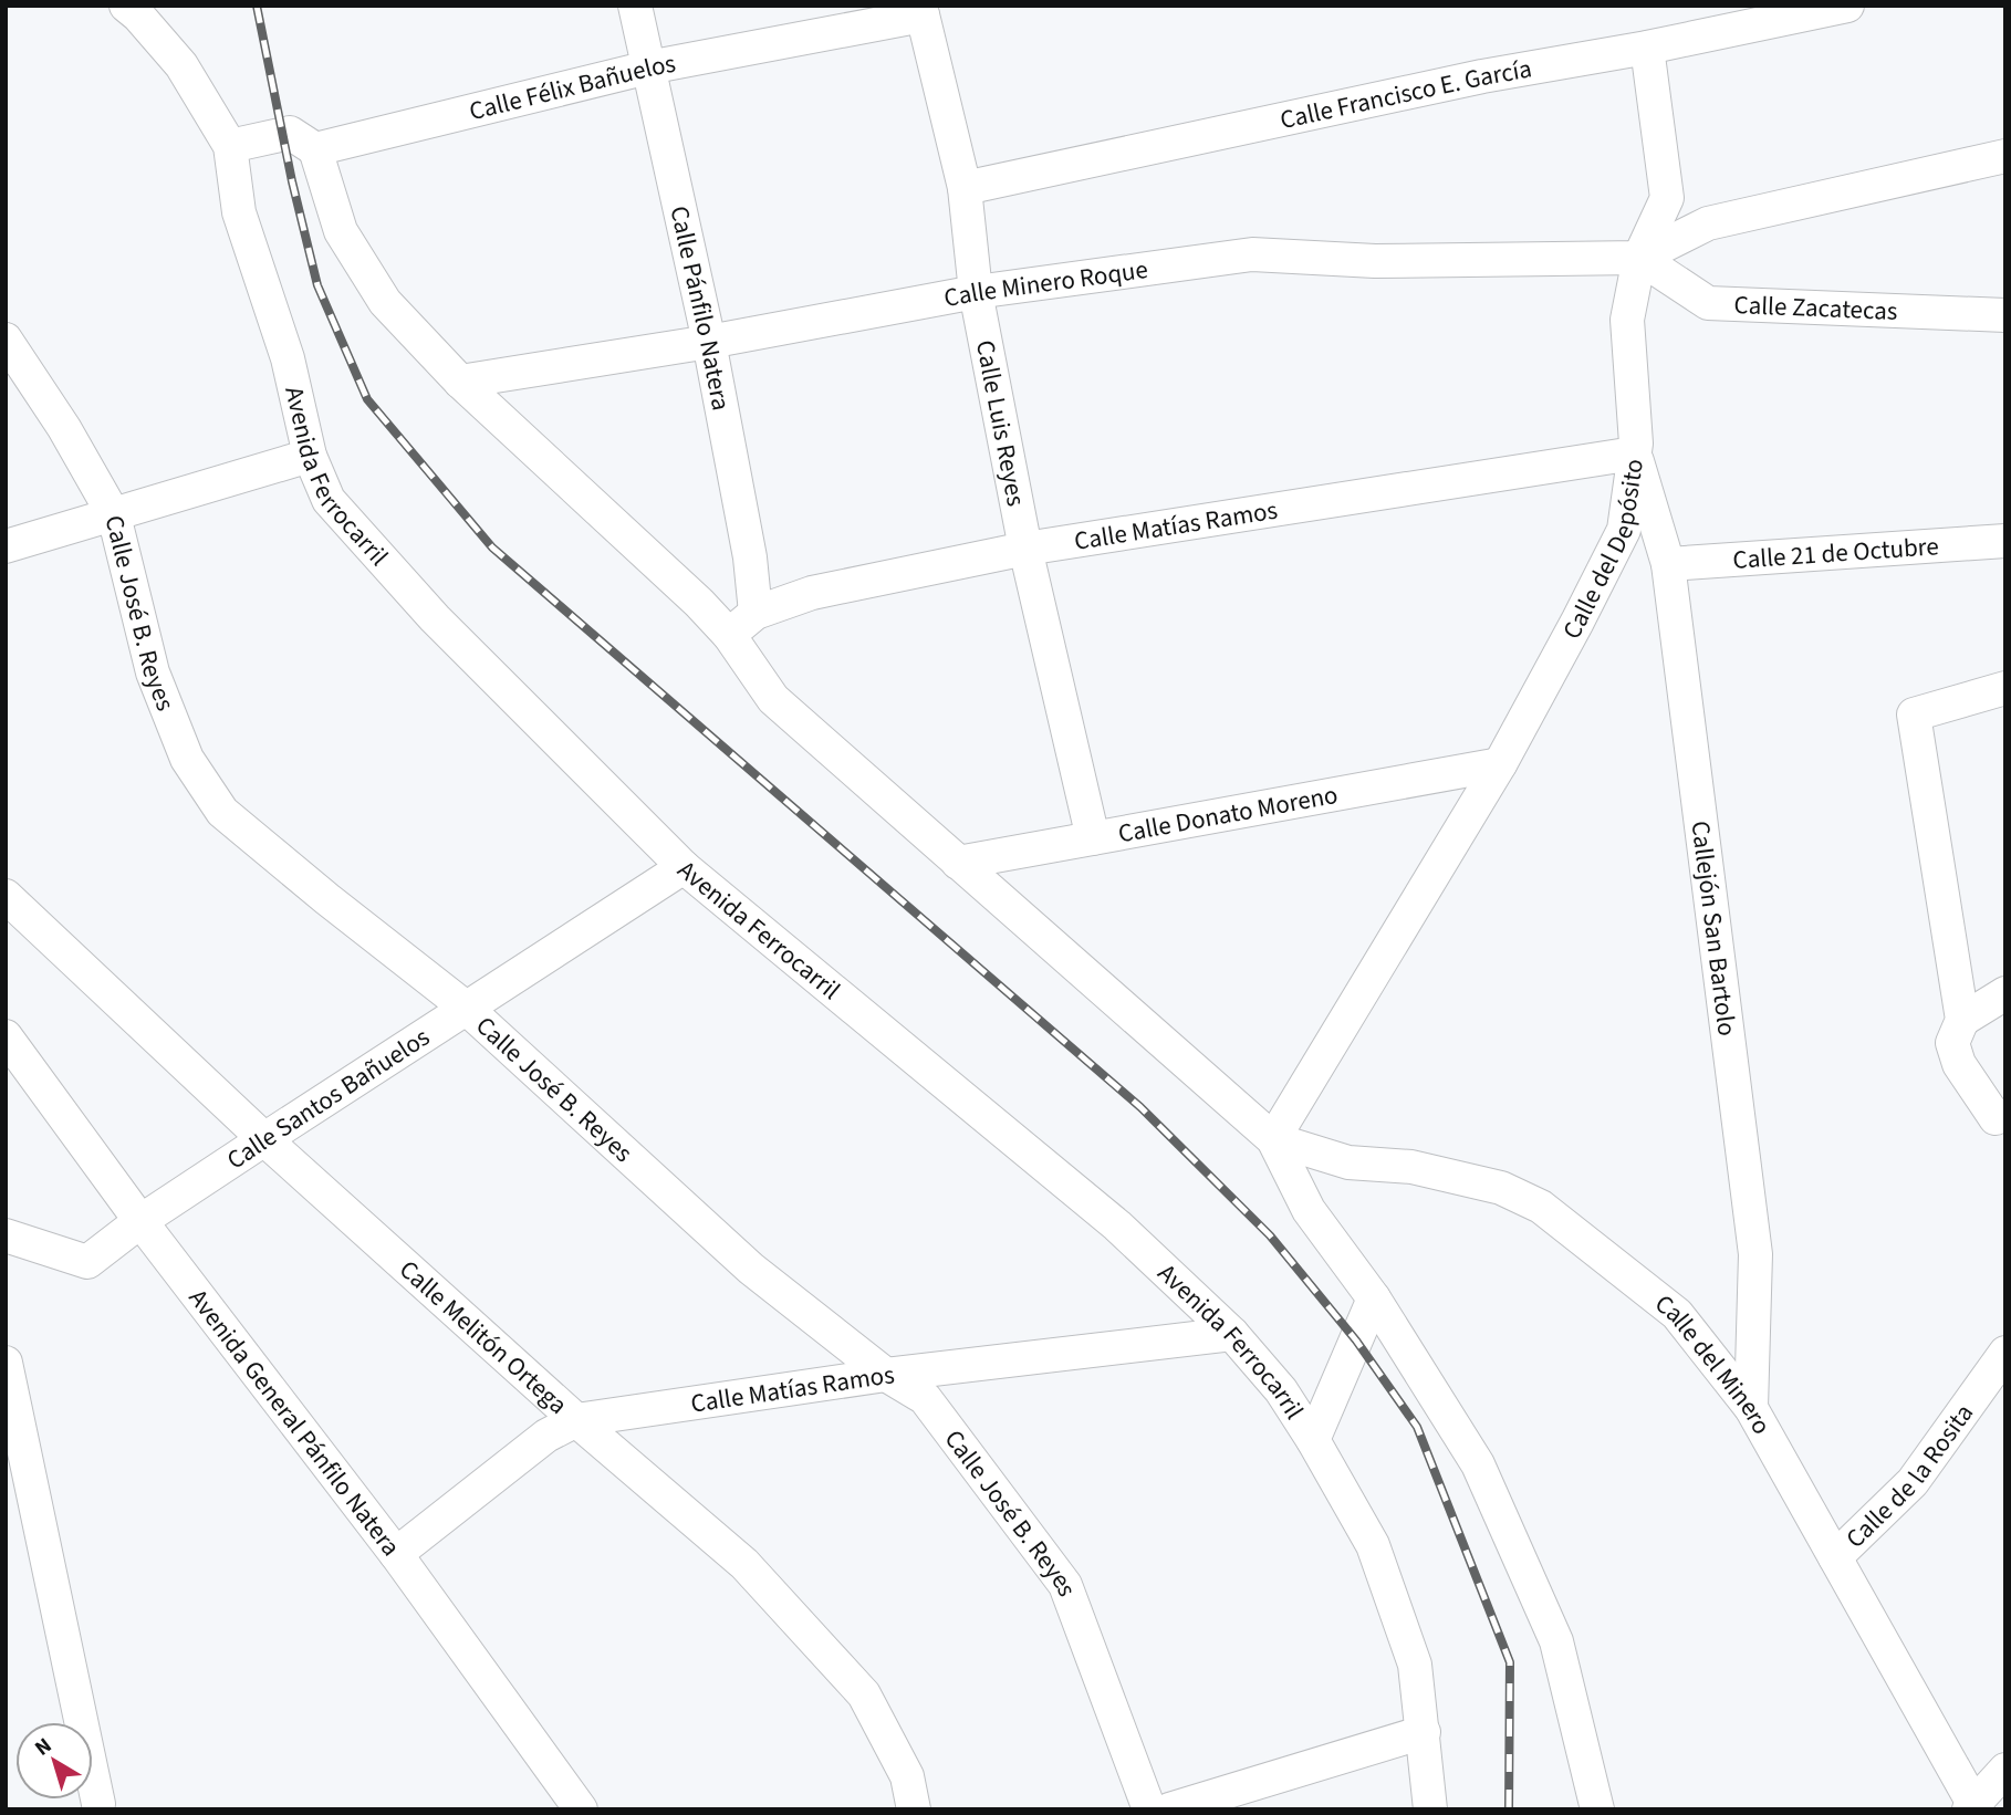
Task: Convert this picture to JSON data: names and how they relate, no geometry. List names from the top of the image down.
{
  "streets": {
    "street": [
      "Calle Félix Bañuelos",
      "Calle Francisco E. García",
      "Calle Minero Roque",
      "Calle Zacatecas",
      "Calle Pánfilo Natera",
      "Calle Luis Reyes",
      "Avenida Ferrocarril",
      "Calle Matías Ramos",
      "Calle del Depósito",
      "Calle 21 de Octubre",
      "Calle José B. Reyes",
      "Calle Donato Moreno",
      "Callejón San Bartolo",
      "Calle Santos Bañuelos",
      "Calle Melitón Ortega",
      "Calle del Minero",
      "Avenida General Pánfilo Natera",
      "Calle de la Rosita"
    ]
  },
  "crossings": [
    ["Calle Félix Bañuelos", "Calle Pánfilo Natera"],
    ["Calle Félix Bañuelos", "Calle Luis Reyes"],
    ["Calle Francisco E. García", "Calle Luis Reyes"],
    ["Calle Francisco E. García", "Calle del Depósito"],
    ["Calle Minero Roque", "Calle Zacatecas"],
    ["Calle Minero Roque", "Calle Pánfilo Natera"],
    ["Calle Minero Roque", "Calle Luis Reyes"],
    ["Calle Minero Roque", "Calle del Depósito"],
    ["Calle Zacatecas", "Calle del Depósito"],
    ["Calle Pánfilo Natera", "Calle Matías Ramos"],
    ["Calle Luis Reyes", "Calle Matías Ramos"],
    ["Calle Luis Reyes", "Calle Donato Moreno"],
    ["Avenida Ferrocarril", "Calle Matías Ramos"],
    ["Avenida Ferrocarril", "Calle Santos Bañuelos"],
    ["Calle Matías Ramos", "Calle del Depósito"],
    ["Calle Matías Ramos", "Calle José B. Reyes"],
    ["Calle Matías Ramos", "Callejón San Bartolo"],
    ["Calle Matías Ramos", "Calle Melitón Ortega"],
    ["Calle Matías Ramos", "Avenida General Pánfilo Natera"],
    ["Calle del Depósito", "Calle Donato Moreno"],
    ["Calle del Depósito", "Callejón San Bartolo"],
    ["Calle del Depósito", "Calle del Minero"],
    ["Calle 21 de Octubre", "Callejón San Bartolo"],
    ["Calle José B. Reyes", "Calle Santos Bañuelos"],
    ["Callejón San Bartolo", "Calle del Minero"],
    ["Calle Santos Bañuelos", "Calle Melitón Ortega"],
    ["Calle Santos Bañuelos", "Avenida General Pánfilo Natera"],
    ["Calle del Minero", "Calle de la Rosita"]
  ],
  "north": "top left"
}
